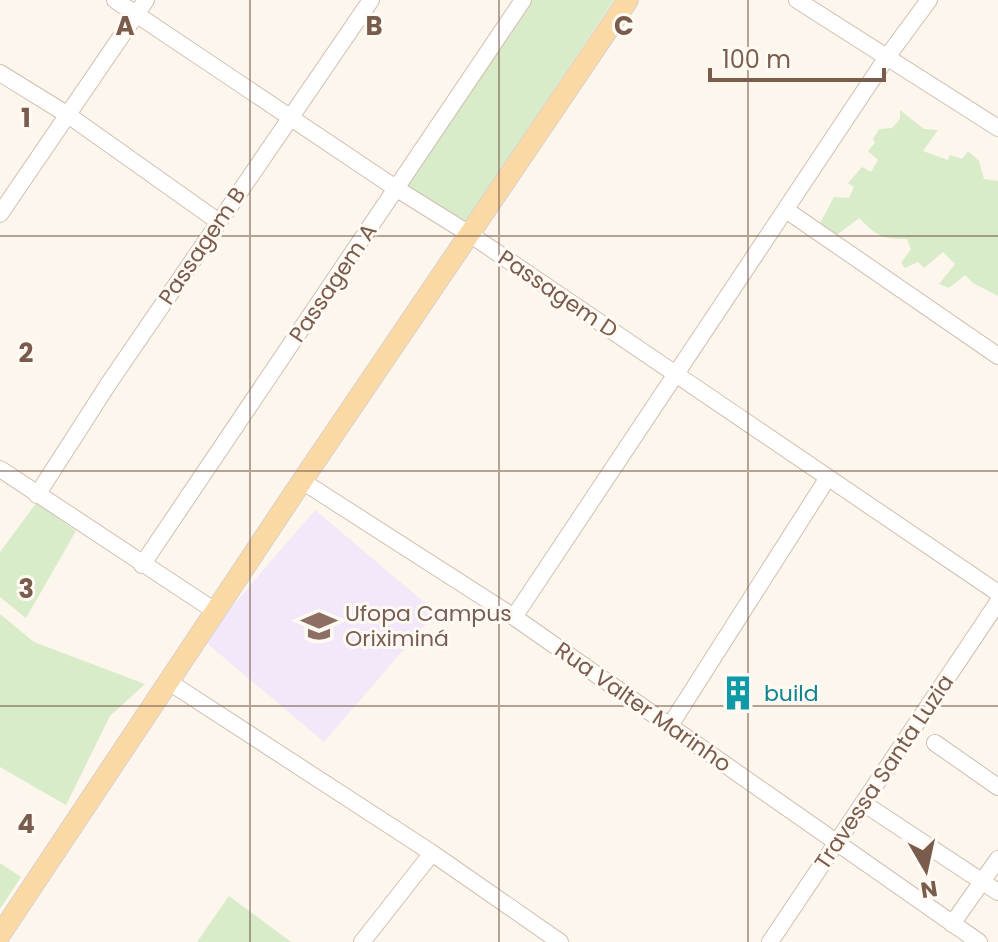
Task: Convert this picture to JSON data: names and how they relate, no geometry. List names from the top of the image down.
{
  "streets": {
    "street": [
      "Passagem B",
      "Passagem A",
      "Passagem D",
      "Rua Valter Marinho",
      "Travessa Santa Luzia"
    ]
  },
  "crossings": [
    ["Passagem B", "Passagem D"],
    ["Passagem A", "Passagem D"],
    ["Rua Valter Marinho", "Travessa Santa Luzia"]
  ],
  "places": {
    "school or university": ["Ufopa Campus Oriximiná"],
    "building": ["build"]
  },
  "scale_bar": "100 m",
  "north": "bottom",
  "grid": {
    "columns": ["A", "B", "C"],
    "rows": [
      "1",
      "2",
      "3",
      "4"
    ]
  }
}
